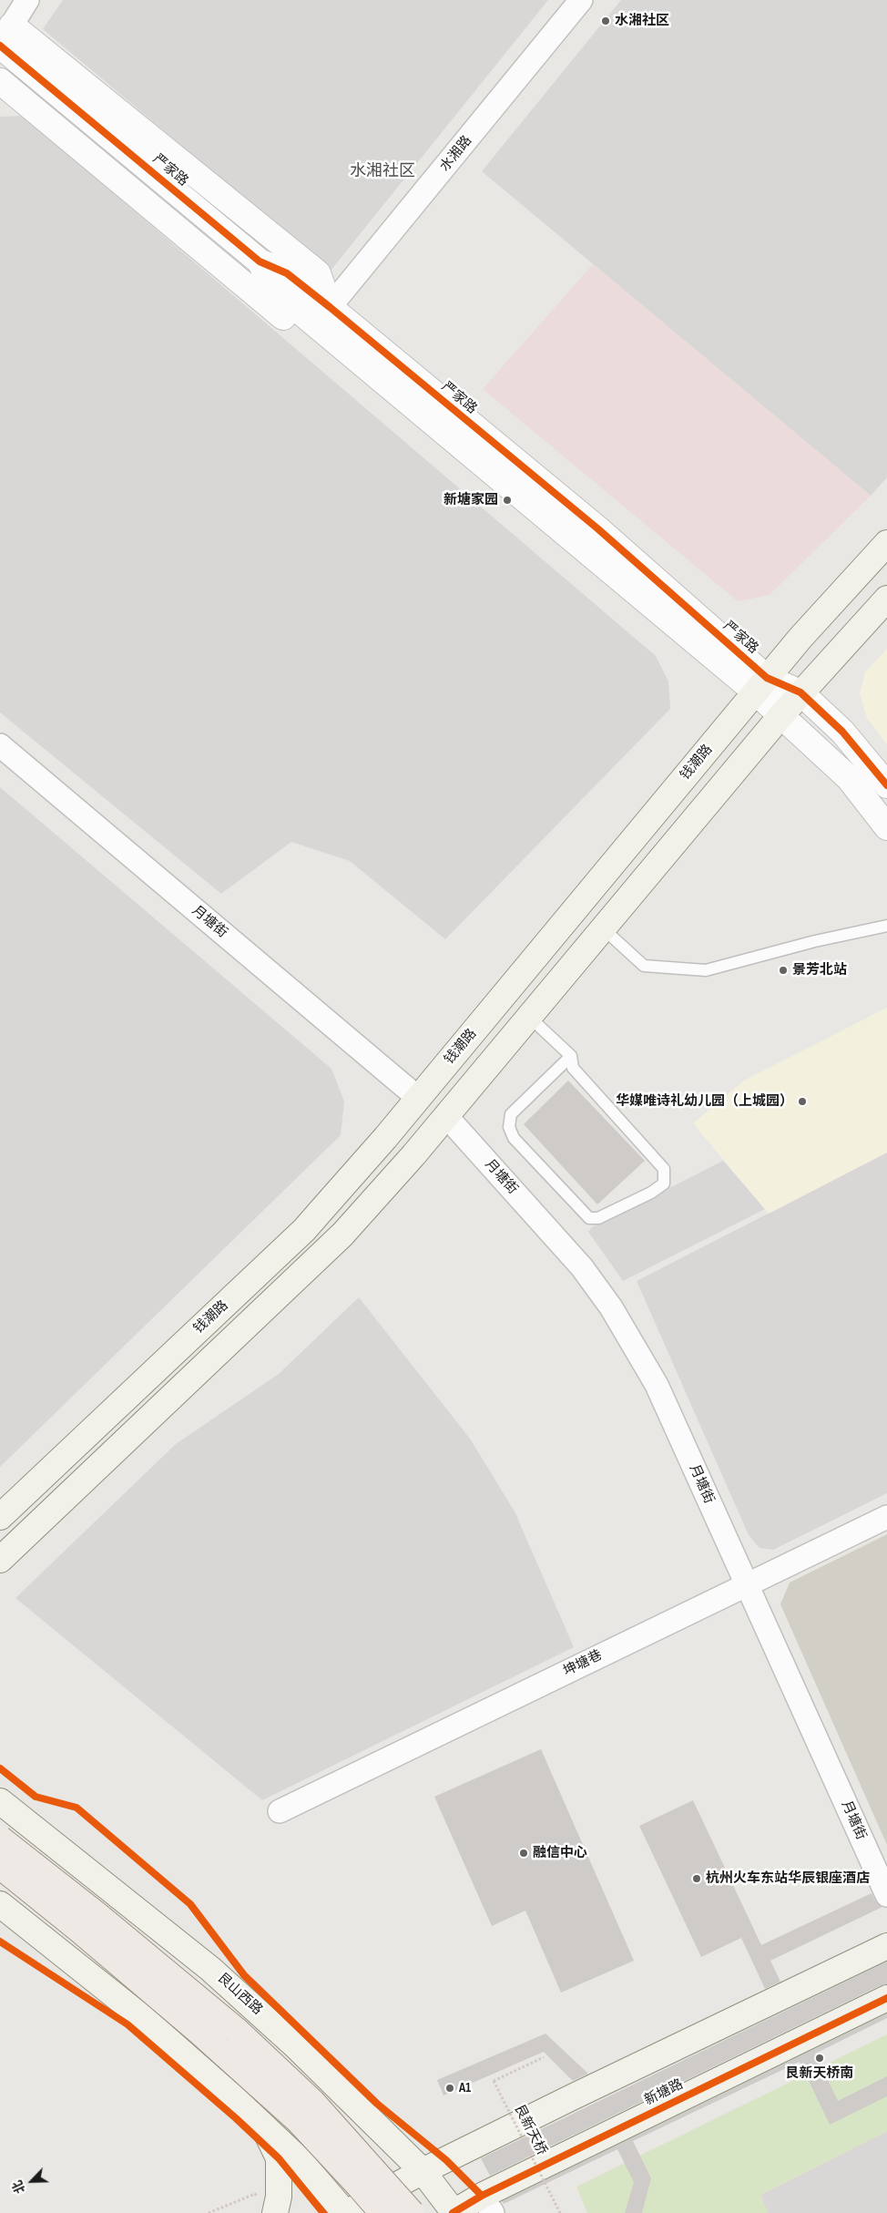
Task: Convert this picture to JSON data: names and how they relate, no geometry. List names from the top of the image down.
{
  "streets": {
    "main road": ["钱潮路", "艮山西路", "新塘路"],
    "street": [
      "水湘路",
      "严家路",
      "月塘街",
      "坤塘巷"
    ],
    "path": ["艮新天桥"]
  },
  "crossings": [
    ["水湘路", "严家路"],
    ["严家路", "钱潮路"],
    ["钱潮路", "月塘街"],
    ["月塘街", "坤塘巷"],
    ["艮山西路", "新塘路"]
  ],
  "districts": ["水湘社区"],
  "places": [
    "水湘社区",
    "新塘家园",
    "景芳北站",
    "华媒唯诗礼幼儿园（上城园）",
    "融信中心",
    "杭州火车东站华辰银座酒店",
    "艮新天桥南",
    "A1"
  ],
  "north": "bottom left"
}
